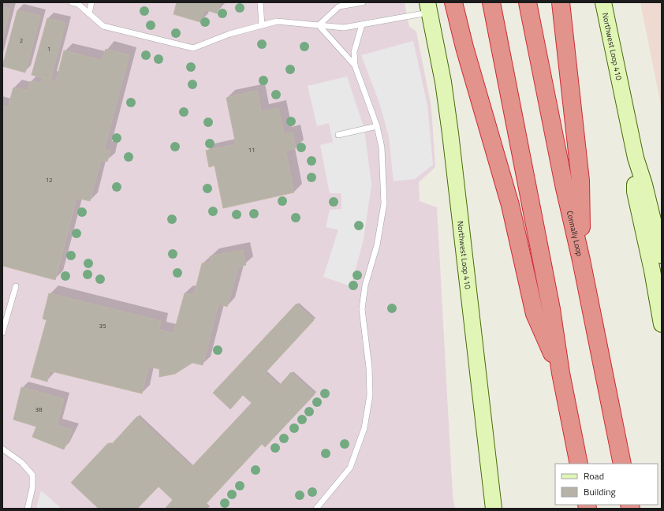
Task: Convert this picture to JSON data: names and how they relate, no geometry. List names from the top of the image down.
{
  "streets": {
    "highway": ["Connally Loop"],
    "main road": ["Northwest Loop 410"]
  },
  "house_numbers": [
    "2",
    "1",
    "11",
    "12",
    "35",
    "38"
  ],
  "legend": ["Road", "Building"]
}
